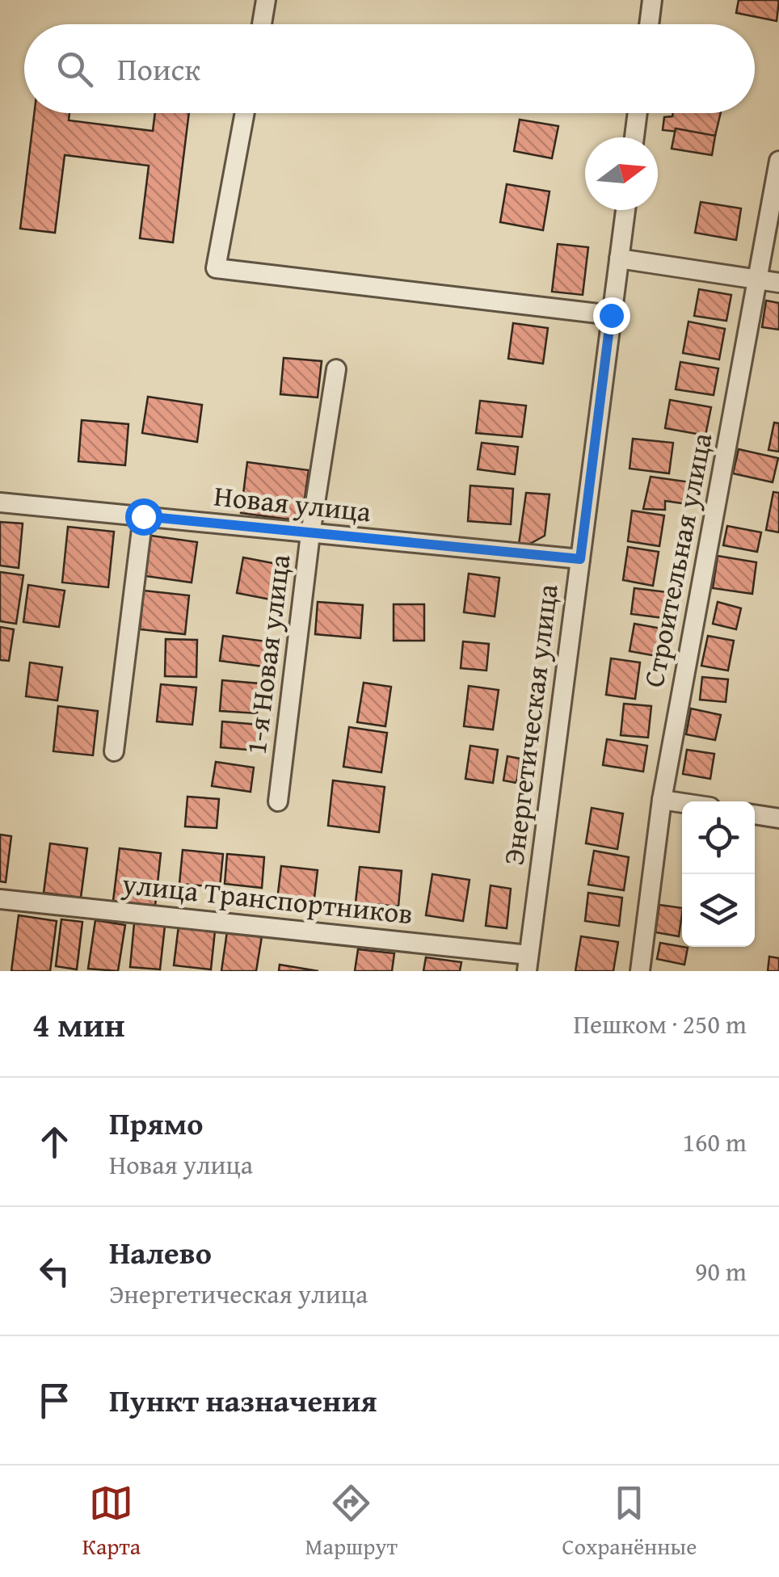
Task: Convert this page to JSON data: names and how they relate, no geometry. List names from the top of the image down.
{
  "streets": {
    "street": [
      "Новая улица",
      "Строительная улица",
      "1-я Новая улица",
      "Энергетическая улица",
      "улица Транспортников"
    ]
  },
  "crossings": [
    ["Новая улица", "1-я Новая улица"],
    ["Новая улица", "Энергетическая улица"],
    ["Энергетическая улица", "улица Транспортников"]
  ],
  "north": "right",
  "page": {
    "search": "Поиск",
    "heading": ["4 мин", "Пешком · 250 m"],
    "list": [
      ["Прямо", "Новая улица", "160 m"],
      ["Налево", "Энергетическая улица", "90 m"],
      "Пункт назначения"
    ],
    "nav": ["Карта", "Маршрут", "Сохранённые"]
  }
}
